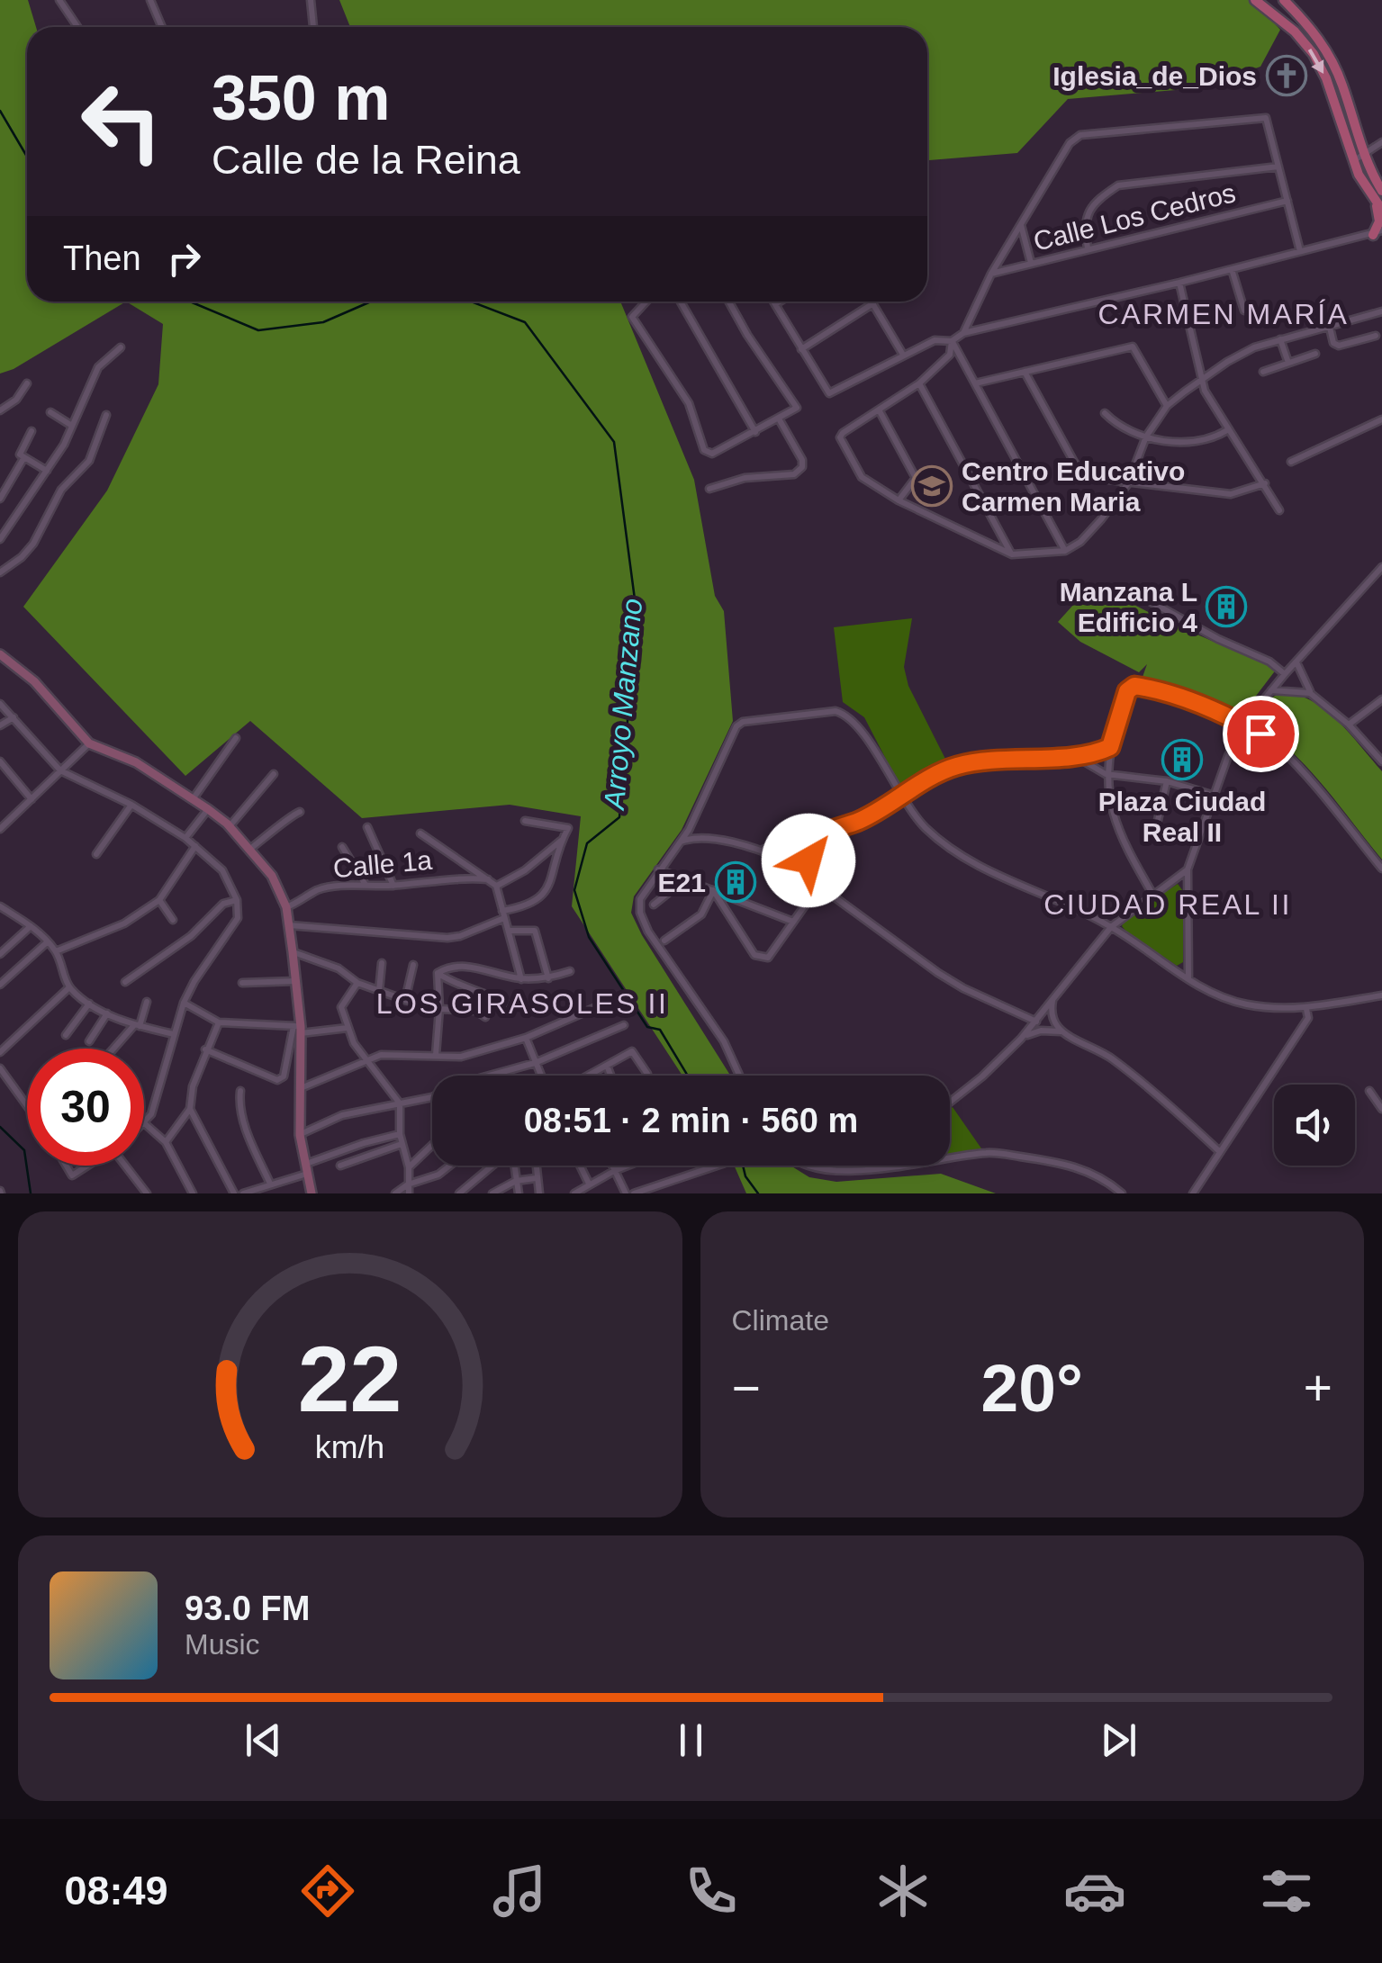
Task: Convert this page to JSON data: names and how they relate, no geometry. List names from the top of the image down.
{
  "streets": {
    "street": ["Calle Los Cedros", "Calle 1a"]
  },
  "districts": ["CARMEN MARÍA", "CIUDAD REAL II", "LOS GIRASOLES II"],
  "water": ["Arroyo Manzano"],
  "places": {
    "church": ["Iglesia_de_Dios"],
    "school or university": ["Centro Educativo Carmen Maria"],
    "building": ["Manzana L Edificio 4", "Plaza Ciudad Real II", "E21"]
  },
  "page": {
    "turn": ["350 m", "Calle de la Reina"],
    "then": "Then",
    "limit": "30",
    "trip": "08:51 · 2 min · 560 m",
    "tile": "Climate",
    "heat": ["−", "20°", "+"],
    "song": ["93.0 FM", "Music"],
    "tabs": "08:49",
    "gauge": ["22", "km/h"]
  }
}
